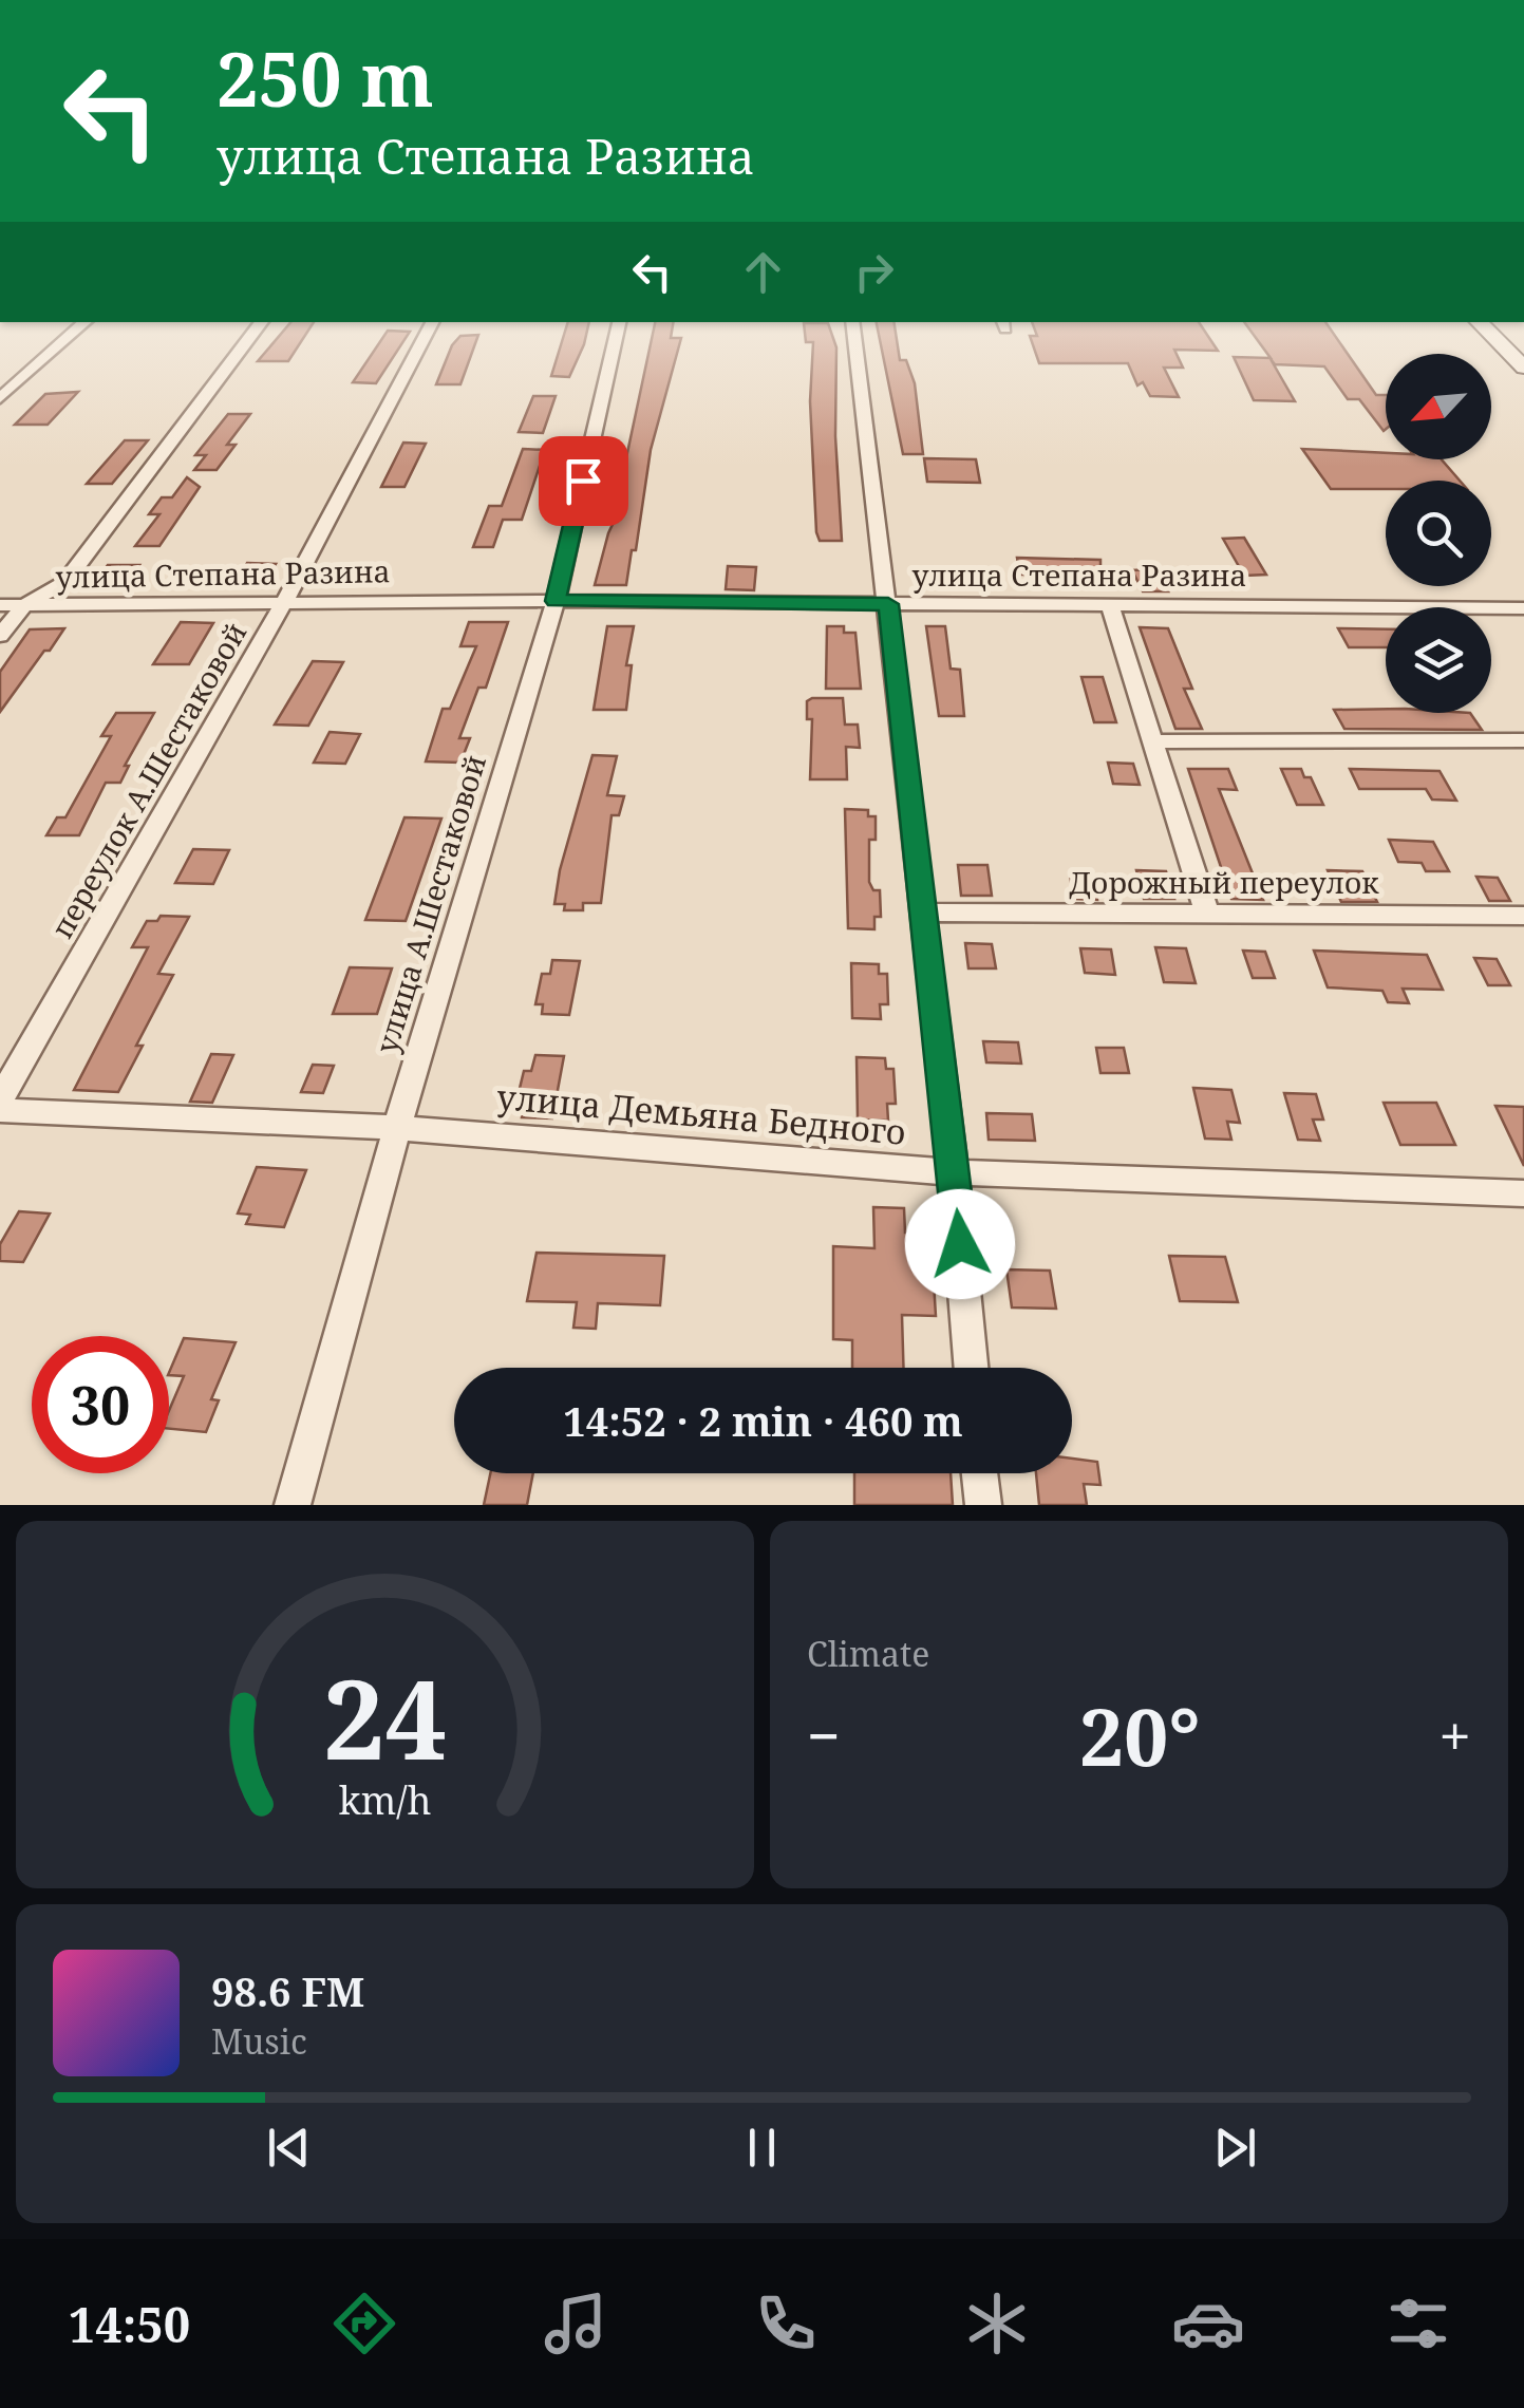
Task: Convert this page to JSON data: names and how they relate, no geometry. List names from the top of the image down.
{
  "streets": {
    "street": [
      "улица Степана Разина",
      "переулок А.Шестаковой",
      "Дорожный переулок",
      "улица А.Шестаковой",
      "улица Демьяна Бедного"
    ]
  },
  "crossings": [
    ["улица Степана Разина", "переулок А.Шестаковой"],
    ["улица Степана Разина", "улица А.Шестаковой"],
    ["улица А.Шестаковой", "улица Демьяна Бедного"]
  ],
  "north": "bottom left",
  "page": {
    "turn": ["250 m", "улица Степана Разина"],
    "limit": "30",
    "trip": "14:52 · 2 min · 460 m",
    "tile": "Climate",
    "heat": ["−", "20°", "+"],
    "song": ["98.6 FM", "Music"],
    "tabs": "14:50",
    "gauge": ["24", "km/h"]
  }
}
